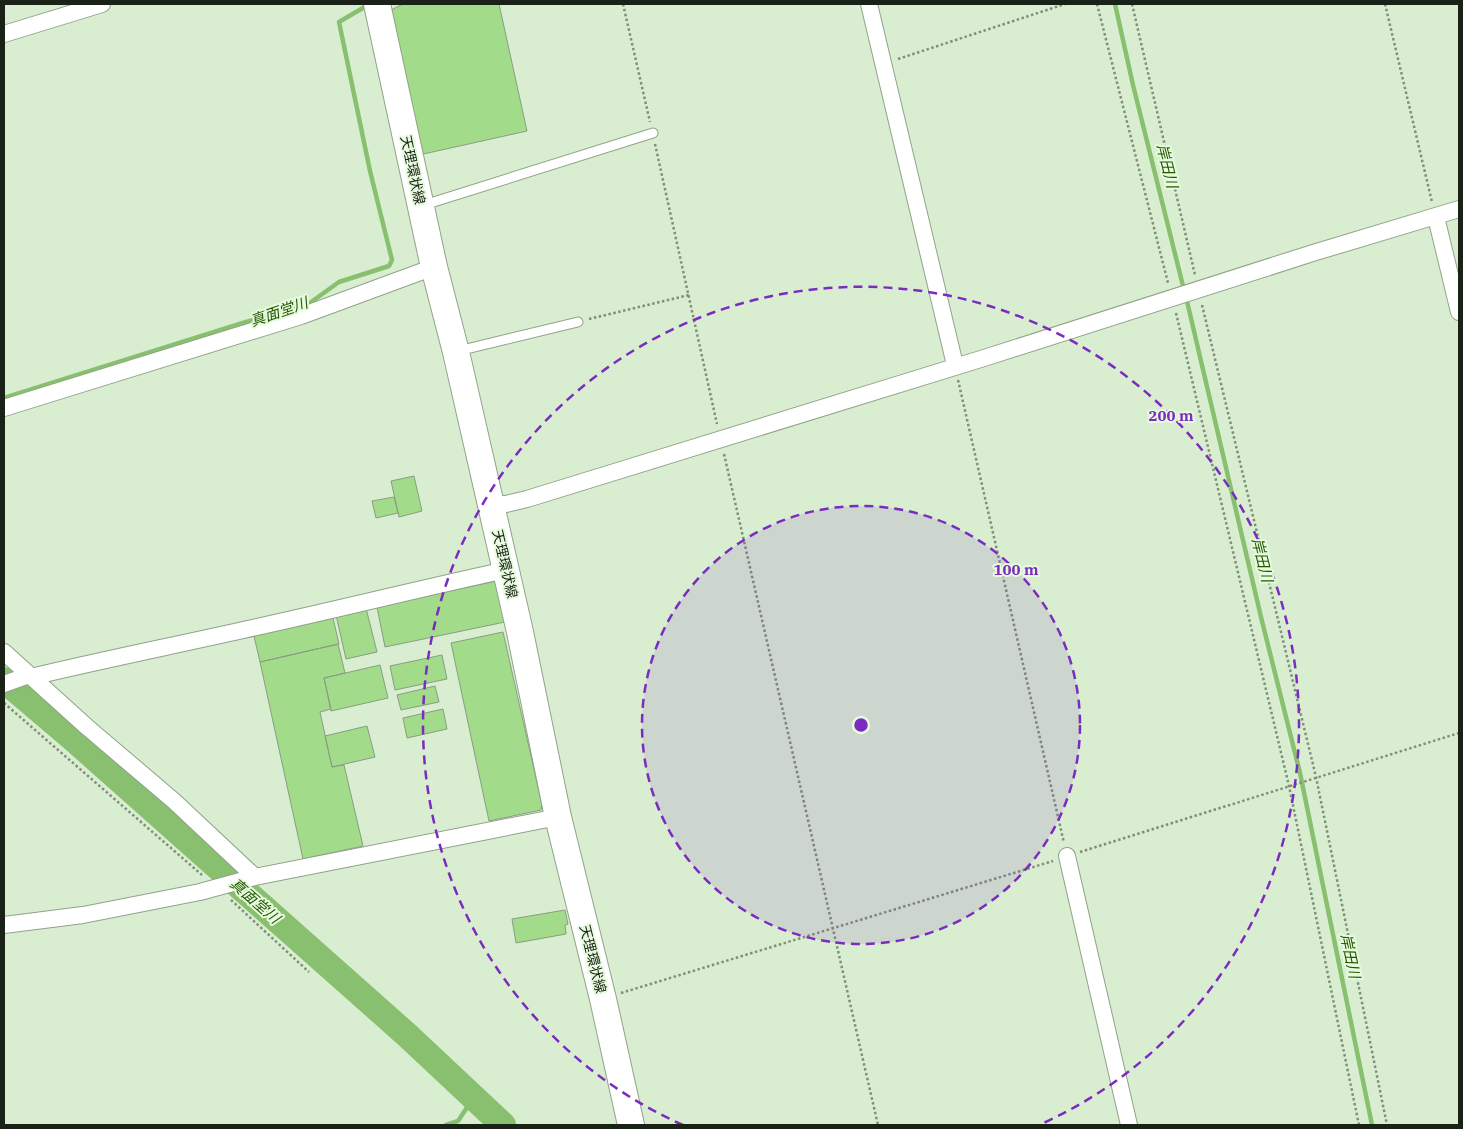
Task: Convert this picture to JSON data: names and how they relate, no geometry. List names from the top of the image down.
{
  "streets": {
    "main road": ["天理環状線"]
  },
  "water": ["岸田川", "真面堂川"],
  "rings": ["200 m", "100 m"]
}
